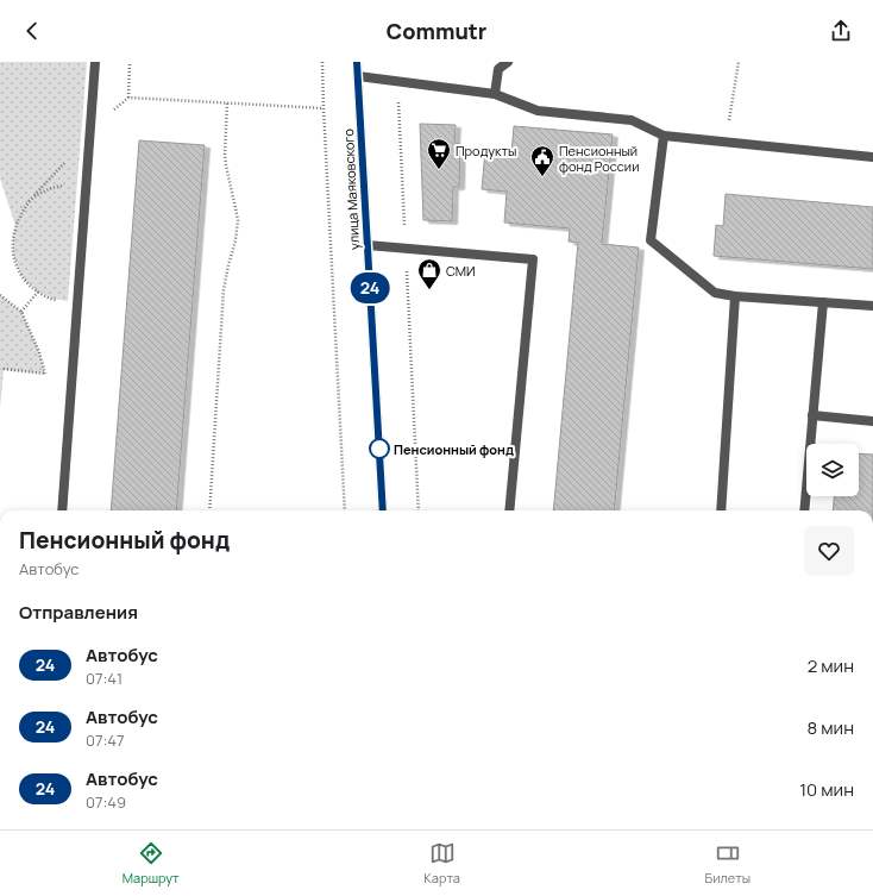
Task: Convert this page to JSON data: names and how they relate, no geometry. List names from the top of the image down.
{
  "streets": {
    "street": ["улица Маяковского"]
  },
  "places": {
    "supermarket": ["Продукты"],
    "public building": ["Пенсионный фонд России"],
    "shop": ["СМИ"],
    "other": ["Пенсионный фонд"]
  },
  "lines": ["bus line 24"],
  "page": {
    "header": "Commutr",
    "on_map": "24",
    "heading": [
      ["Пенсионный фонд", "Автобус"],
      "Отправления"
    ],
    "list": [
      {
        "mark": "24",
        "name": "Автобус",
        "note": "07:41",
        "value": "2 мин"
      },
      {
        "mark": "24",
        "name": "Автобус",
        "note": "07:47",
        "value": "8 мин"
      },
      {
        "mark": "24",
        "name": "Автобус",
        "note": "07:49",
        "value": "10 мин"
      }
    ],
    "tabs": ["Маршрут", "Карта", "Билеты"]
  }
}
